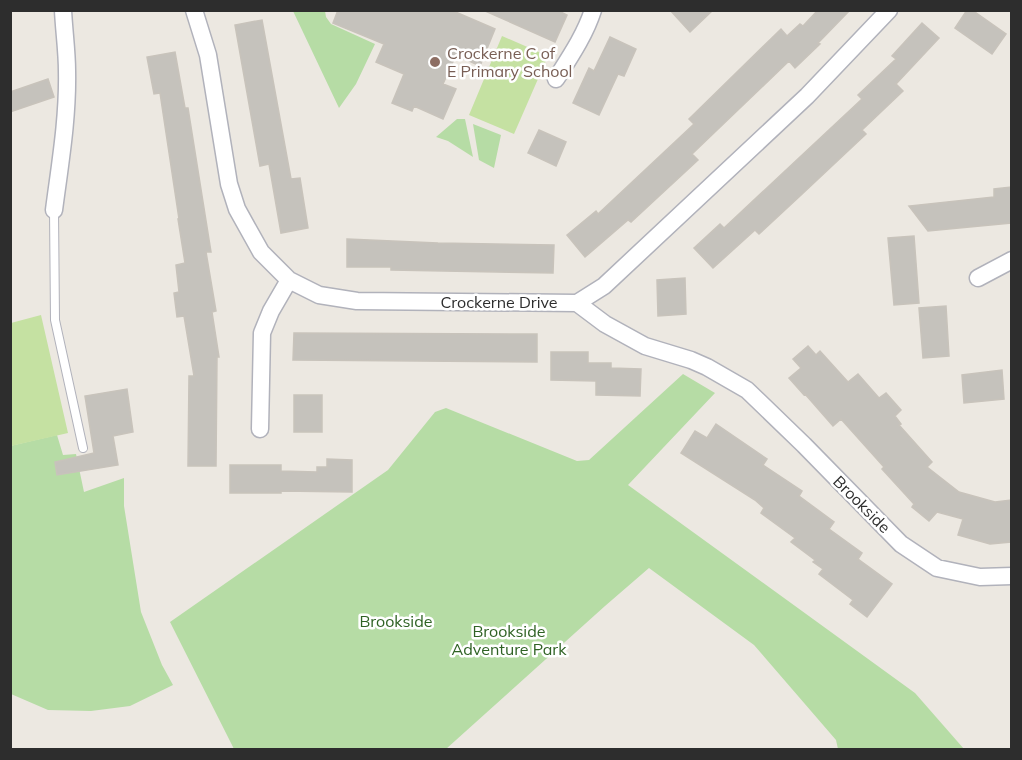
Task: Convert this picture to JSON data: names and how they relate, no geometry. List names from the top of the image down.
{
  "streets": {
    "street": ["Crockerne Drive", "Brookside"]
  },
  "crossings": [
    ["Crockerne Drive", "Brookside"]
  ],
  "parks": ["Brookside", "Brookside Adventure Park"],
  "places": ["Crockerne C of E Primary School"]
}
